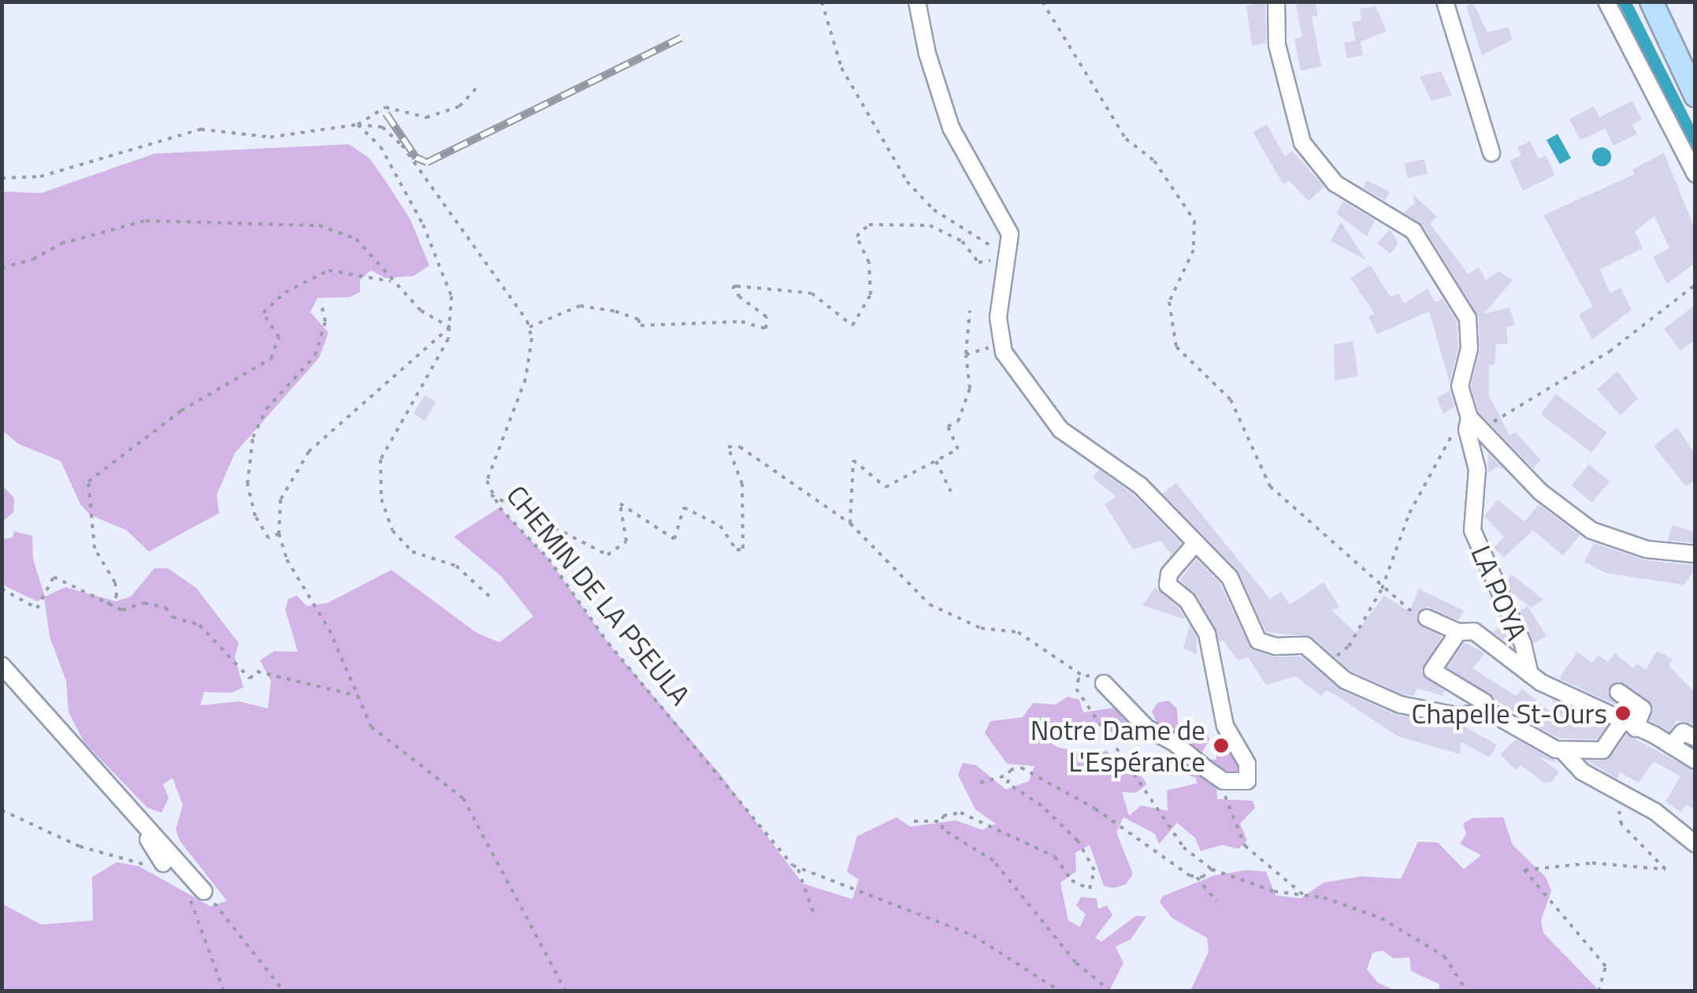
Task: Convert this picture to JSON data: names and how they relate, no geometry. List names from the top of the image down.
{
  "streets": {
    "street": ["LA POYA"],
    "path": ["CHEMIN DE LA PSEULA"]
  },
  "places": ["Chapelle St-Ours", "Notre Dame de L'Espérance"]
}
